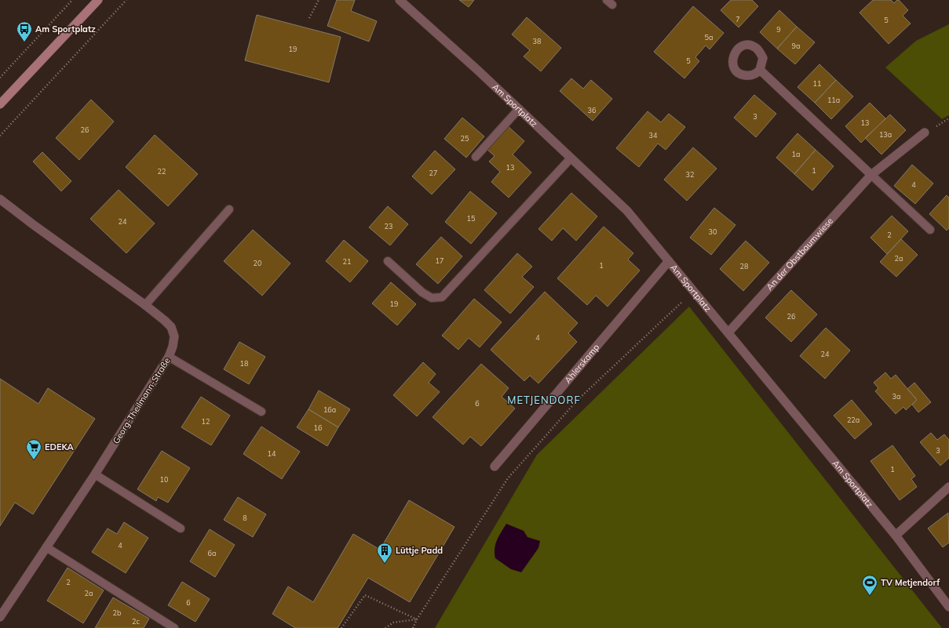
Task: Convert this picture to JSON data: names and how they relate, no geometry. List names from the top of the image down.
{
  "streets": {
    "street": [
      "Am Sportplatz",
      "An der Obstbaumwiese",
      "Ahlerskamp",
      "Georg-Theilmann-Straße"
    ]
  },
  "crossings": [
    ["Am Sportplatz", "An der Obstbaumwiese"],
    ["Am Sportplatz", "Ahlerskamp"]
  ],
  "districts": ["METJENDORF"],
  "places": {
    "bus stop": ["Am Sportplatz"],
    "supermarket": ["EDEKA"],
    "building": ["Lüttje Padd"],
    "sports": ["TV Metjendorf"]
  },
  "house_numbers": [
    "7",
    "5",
    "9",
    "5a",
    "38",
    "9a",
    "19",
    "5",
    "11",
    "11a",
    "36",
    "3",
    "13",
    "26",
    "13a",
    "34",
    "25",
    "1a",
    "13",
    "1",
    "22",
    "27",
    "32",
    "4",
    "15",
    "24",
    "23",
    "30",
    "2",
    "2a",
    "17",
    "21",
    "20",
    "1",
    "28",
    "19",
    "26",
    "4",
    "24",
    "18",
    "3a",
    "6",
    "16a",
    "22a",
    "12",
    "16",
    "3",
    "14",
    "1",
    "10",
    "8",
    "4",
    "6a",
    "2",
    "2a",
    "6",
    "2b",
    "2c"
  ]
}
